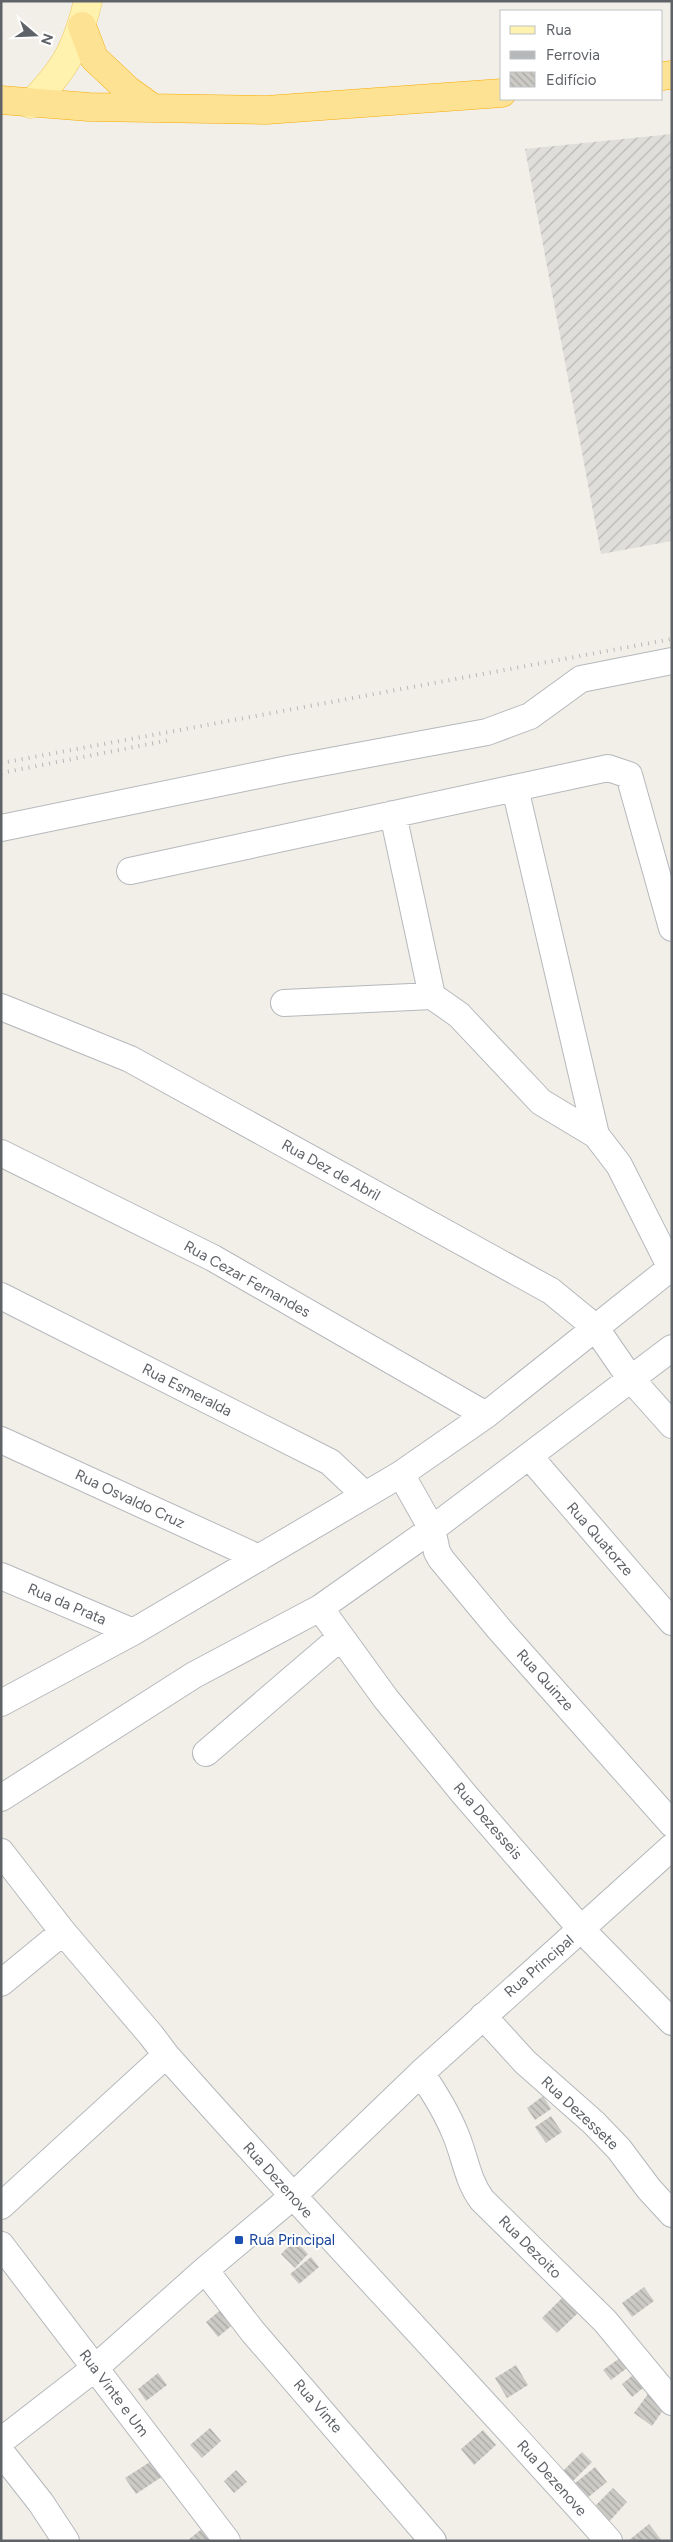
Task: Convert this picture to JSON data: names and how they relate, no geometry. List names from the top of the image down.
{
  "streets": {
    "street": [
      "Rua Dez de Abril",
      "Rua Cezar Fernandes",
      "Rua Esmeralda",
      "Rua Osvaldo Cruz",
      "Rua Quatorze",
      "Rua da Prata",
      "Rua Quinze",
      "Rua Dezesseis",
      "Rua Principal",
      "Rua Dezessete",
      "Rua Dezenove",
      "Rua Dezoito",
      "Rua Vinte e Um",
      "Rua Vinte"
    ]
  },
  "crossings": [
    ["Rua Dezesseis", "Rua Principal"],
    ["Rua Principal", "Rua Dezessete"],
    ["Rua Principal", "Rua Dezenove"],
    ["Rua Principal", "Rua Dezoito"],
    ["Rua Principal", "Rua Vinte e Um"],
    ["Rua Principal", "Rua Vinte"]
  ],
  "places": {
    "transit": ["Rua Principal"]
  },
  "legend": ["Rua", "Ferrovia", "Edifício"],
  "north": "right"
}
